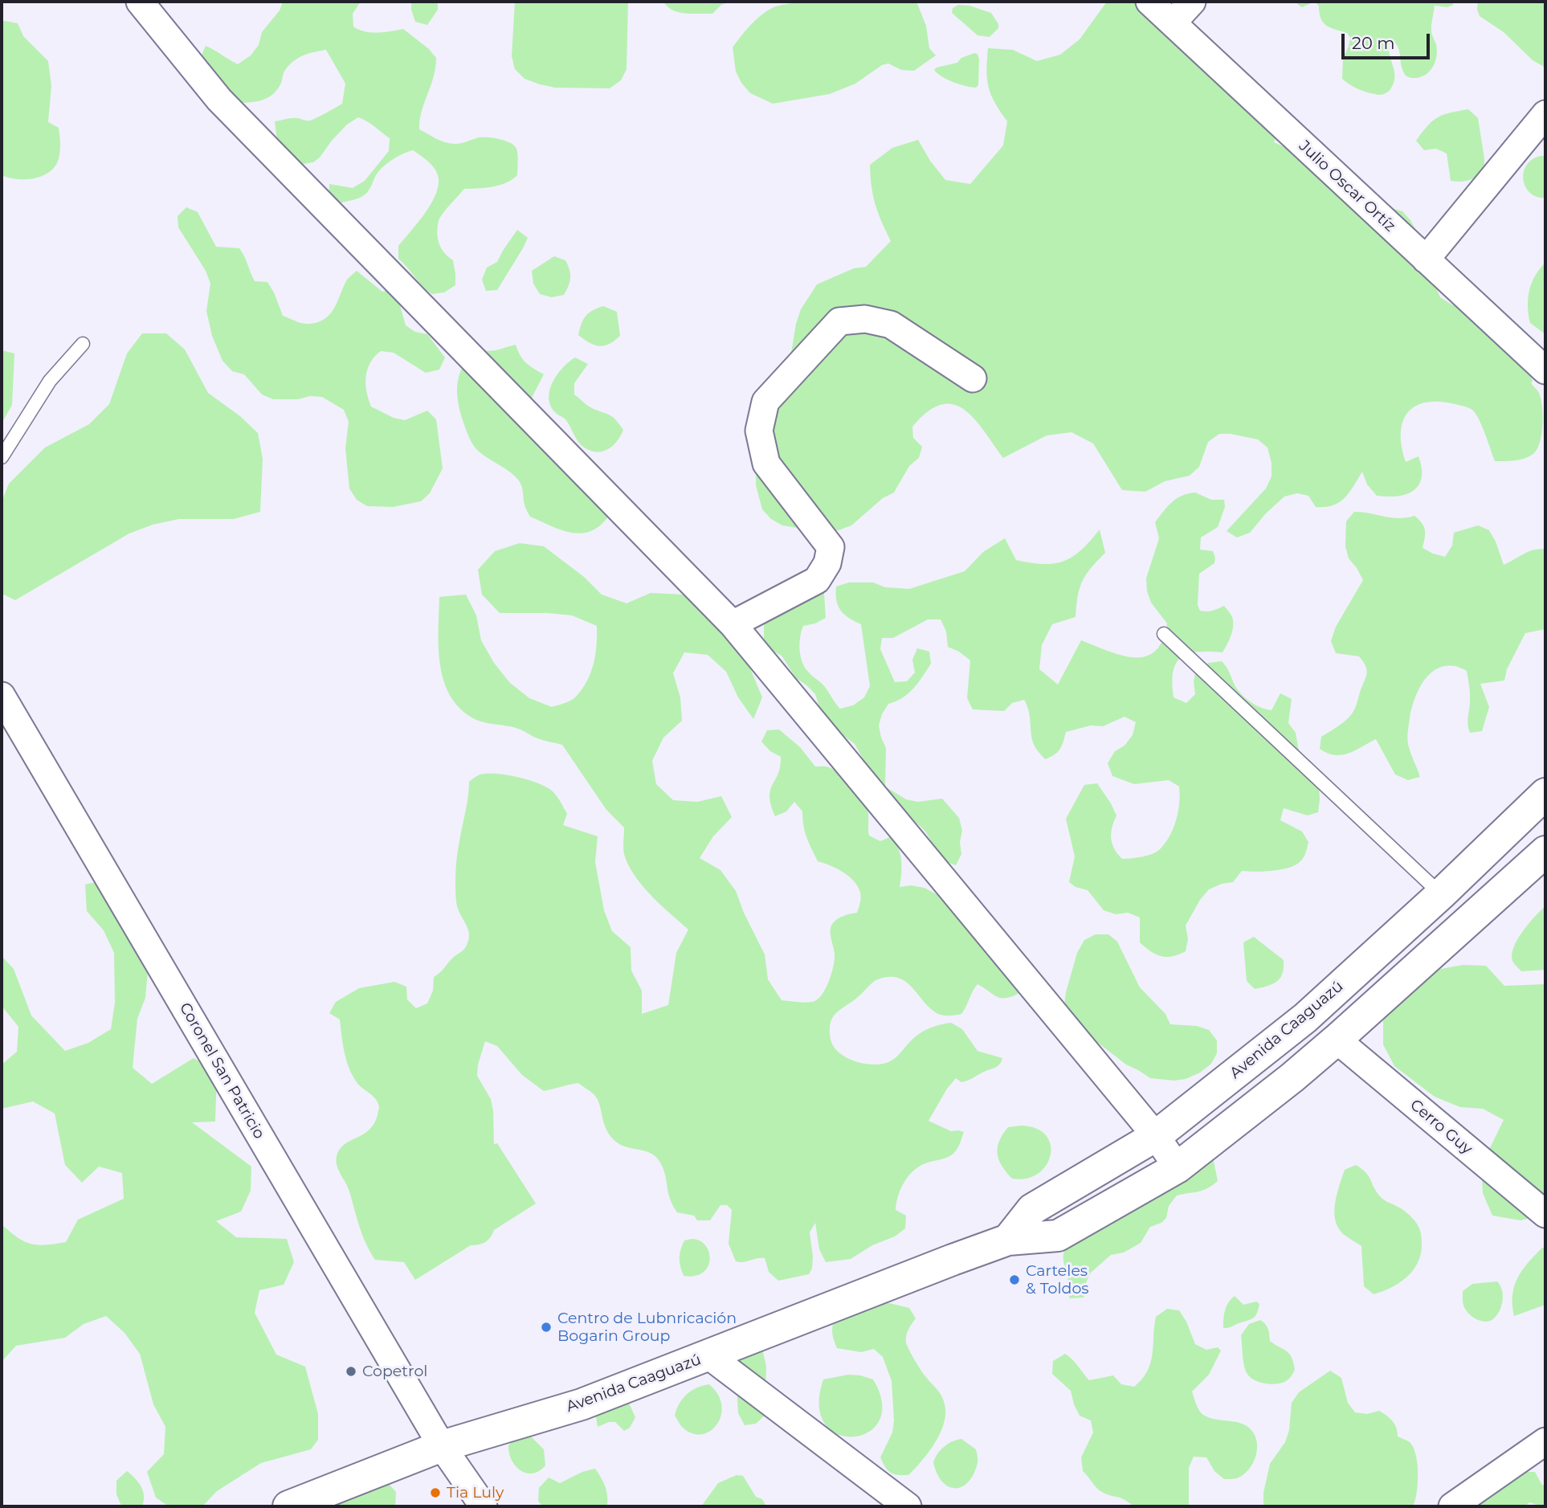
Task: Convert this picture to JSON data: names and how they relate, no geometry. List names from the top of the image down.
{
  "streets": {
    "street": [
      "Julio Oscar Ortíz",
      "Avenida Caaguazú",
      "Coronel San Patricio",
      "Cerro Guy"
    ]
  },
  "crossings": [
    ["Avenida Caaguazú", "Coronel San Patricio"],
    ["Avenida Caaguazú", "Cerro Guy"]
  ],
  "places": [
    "Carteles & Toldos",
    "Centro de Lubnricación Bogarin Group",
    "Copetrol",
    "Tia Luly"
  ],
  "scale_bar": "20 m"
}
